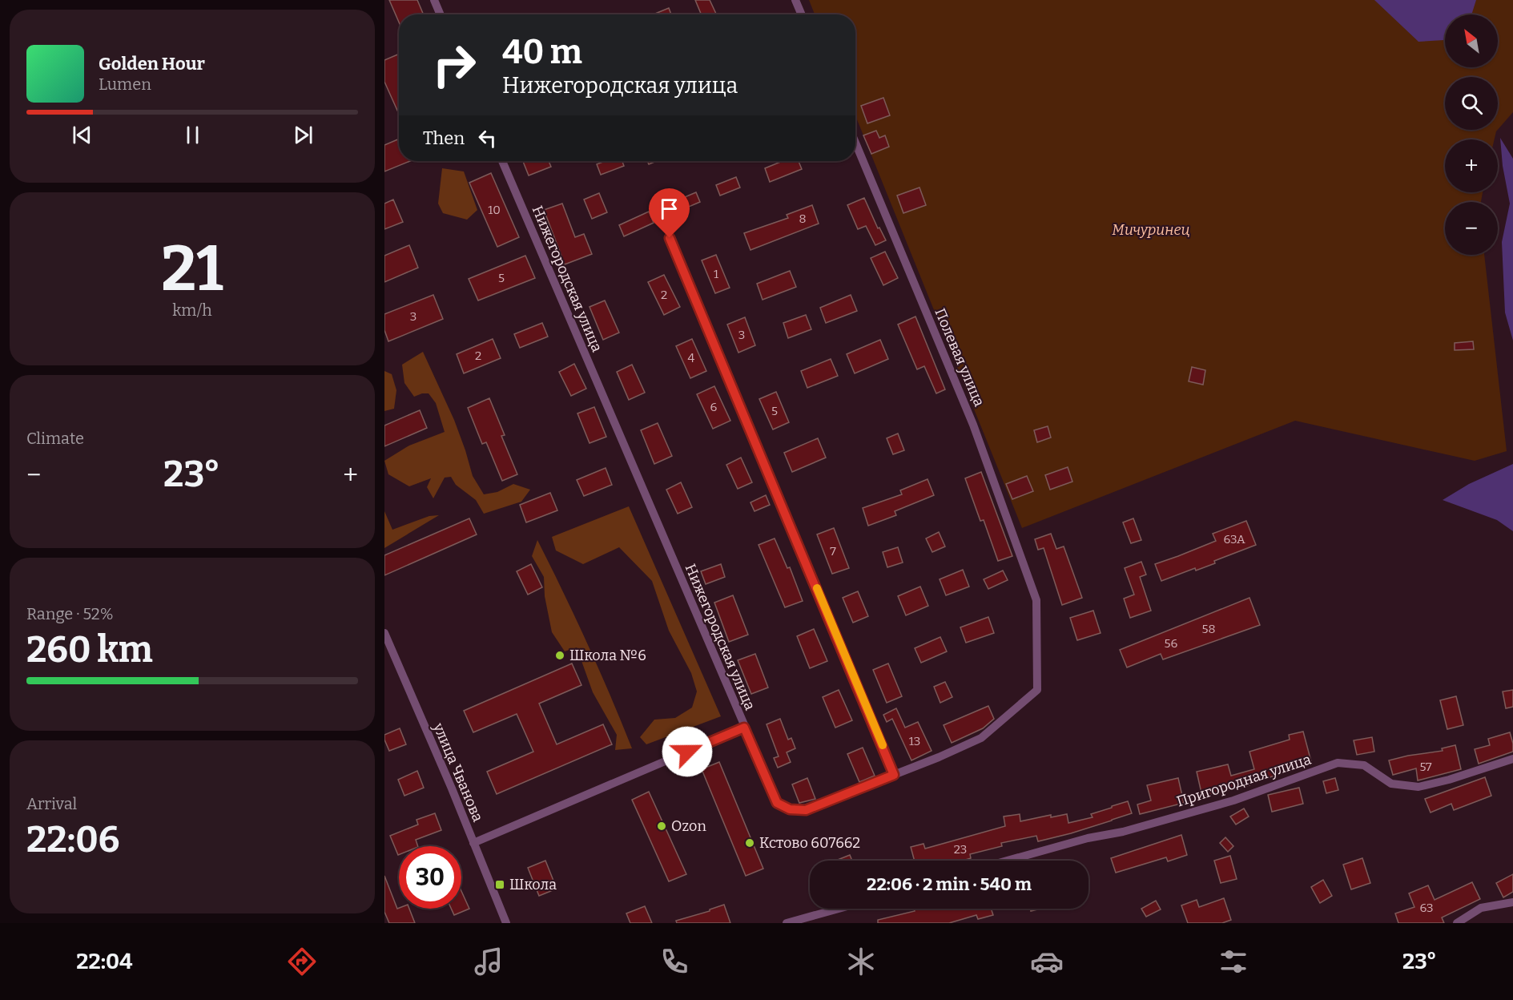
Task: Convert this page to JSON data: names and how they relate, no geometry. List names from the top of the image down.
{
  "streets": {
    "street": [
      "Нижегородская улица",
      "Полевая улица",
      "улица Чванова",
      "Пригородная улица"
    ]
  },
  "crossings": [
    ["Нижегородская улица", "Полевая улица"]
  ],
  "parks": ["Мичуринец"],
  "places": {
    "other": ["Школа №6", "Ozon", "Кстово 607662"],
    "transit": ["Школа"]
  },
  "house_numbers": [
    "10",
    "8",
    "1",
    "5",
    "2",
    "3",
    "3",
    "2",
    "4",
    "6",
    "5",
    "63А",
    "7",
    "58",
    "56",
    "13",
    "57",
    "23",
    "63"
  ],
  "north": "top left",
  "page": {
    "map_buttons": ["+", "−"],
    "turn": ["40 m", "Нижегородская улица"],
    "song": ["Golden Hour", "Lumen"],
    "then": "Then",
    "tile": [
      ["21", "km/h"],
      "Climate",
      ["Range · 52%", "260 km"],
      ["Arrival", "22:06"]
    ],
    "heat": ["−", "23°", "+"],
    "limit": "30",
    "trip": "22:06 · 2 min · 540 m",
    "tabs": ["22:04", "23°"]
  }
}
